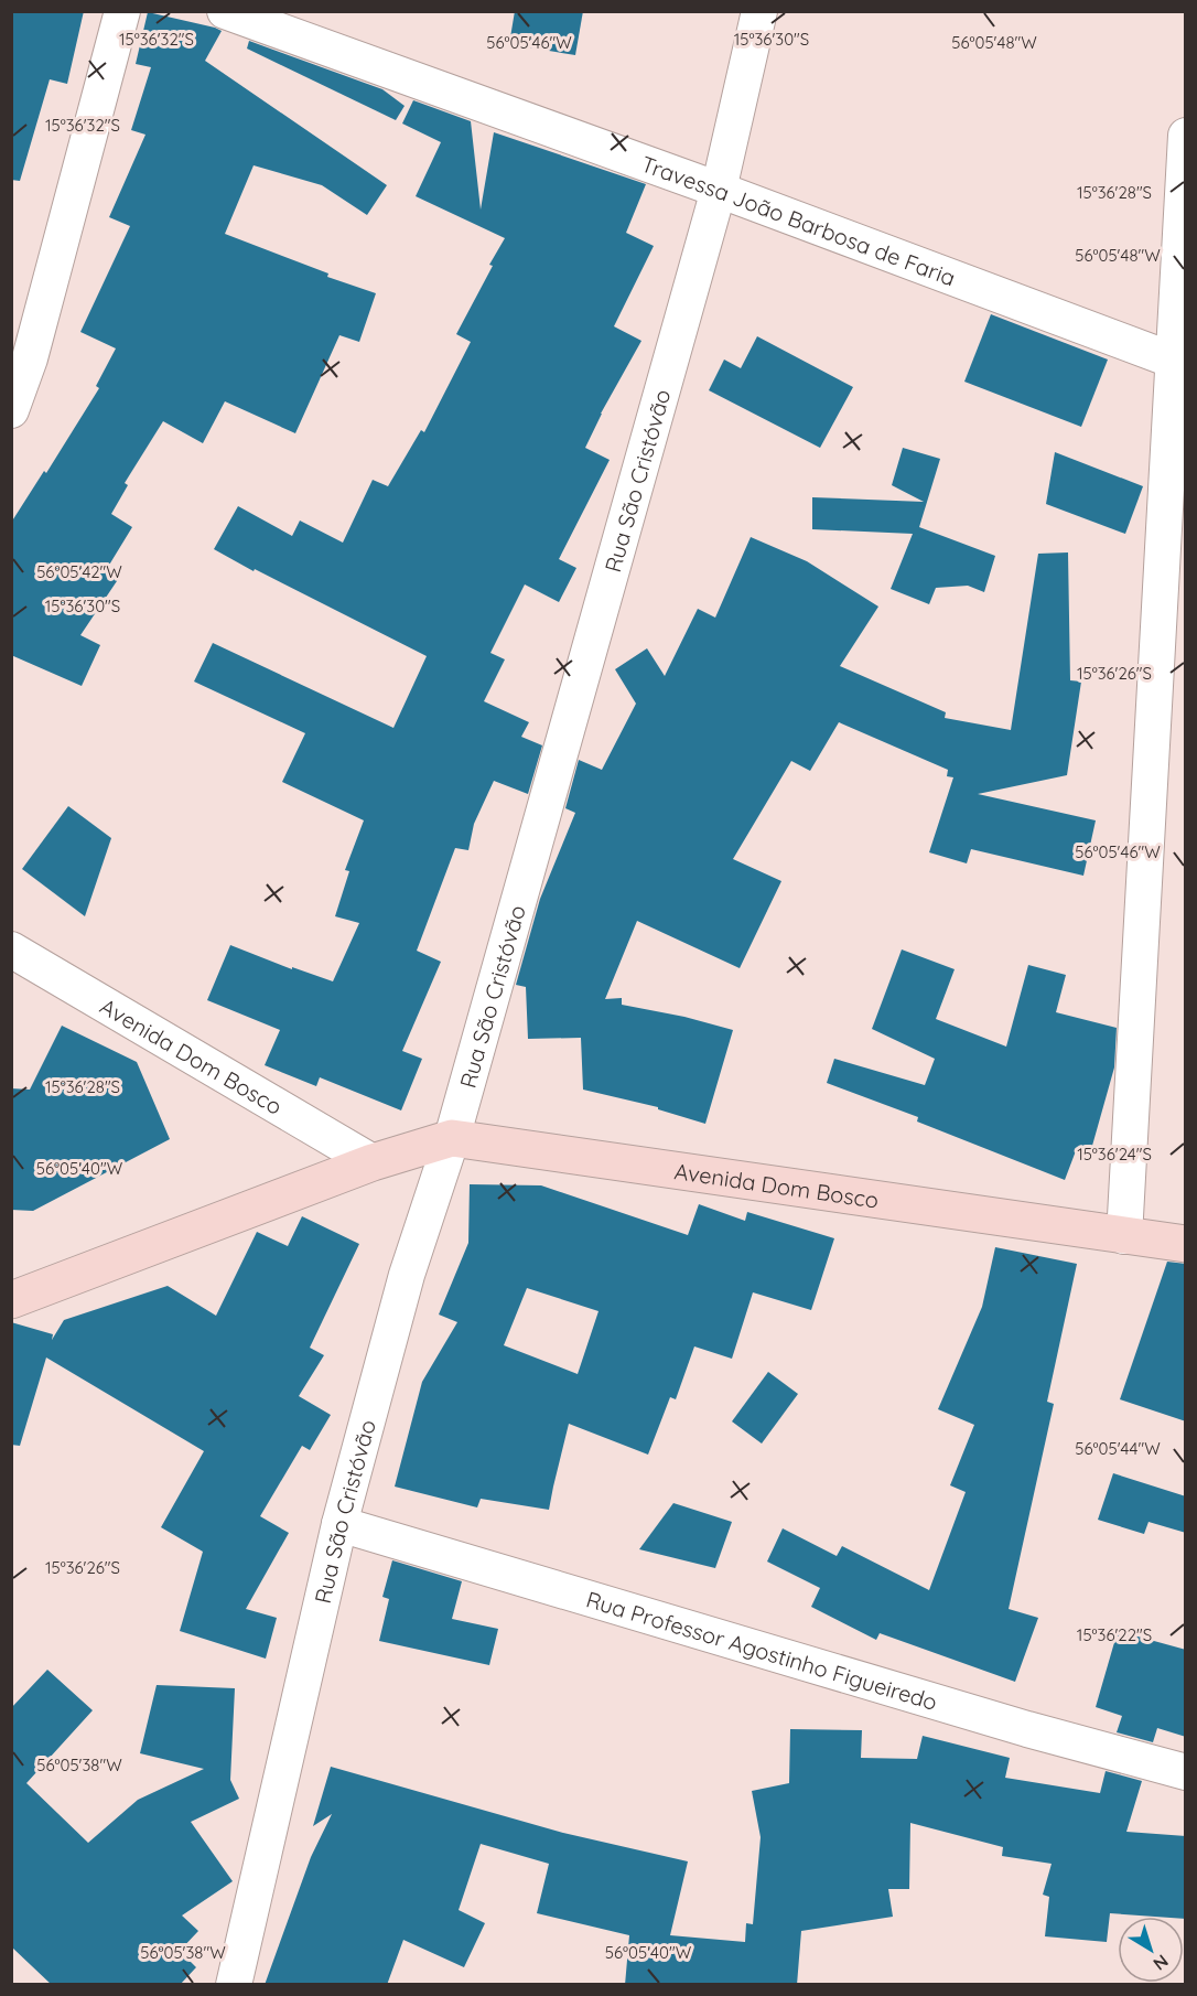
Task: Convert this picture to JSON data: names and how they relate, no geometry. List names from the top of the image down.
{
  "streets": {
    "street": [
      "Travessa João Barbosa de Faria",
      "Rua São Cristóvão",
      "Avenida Dom Bosco",
      "Rua Professor Agostinho Figueiredo"
    ]
  },
  "crossings": [
    ["Travessa João Barbosa de Faria", "Rua São Cristóvão"],
    ["Rua São Cristóvão", "Avenida Dom Bosco"],
    ["Rua São Cristóvão", "Rua Professor Agostinho Figueiredo"]
  ],
  "north": "bottom right",
  "coordinates": [
    "15°36'32\"S",
    "15°36'30\"S",
    "56°05'46\"W",
    "56°05'48\"W",
    "15°36'28\"S",
    "56°05'42\"W",
    "15°36'26\"S",
    "15°36'24\"S",
    "56°05'40\"W",
    "56°05'44\"W",
    "15°36'22\"S",
    "56°05'38\"W"
  ]
}
